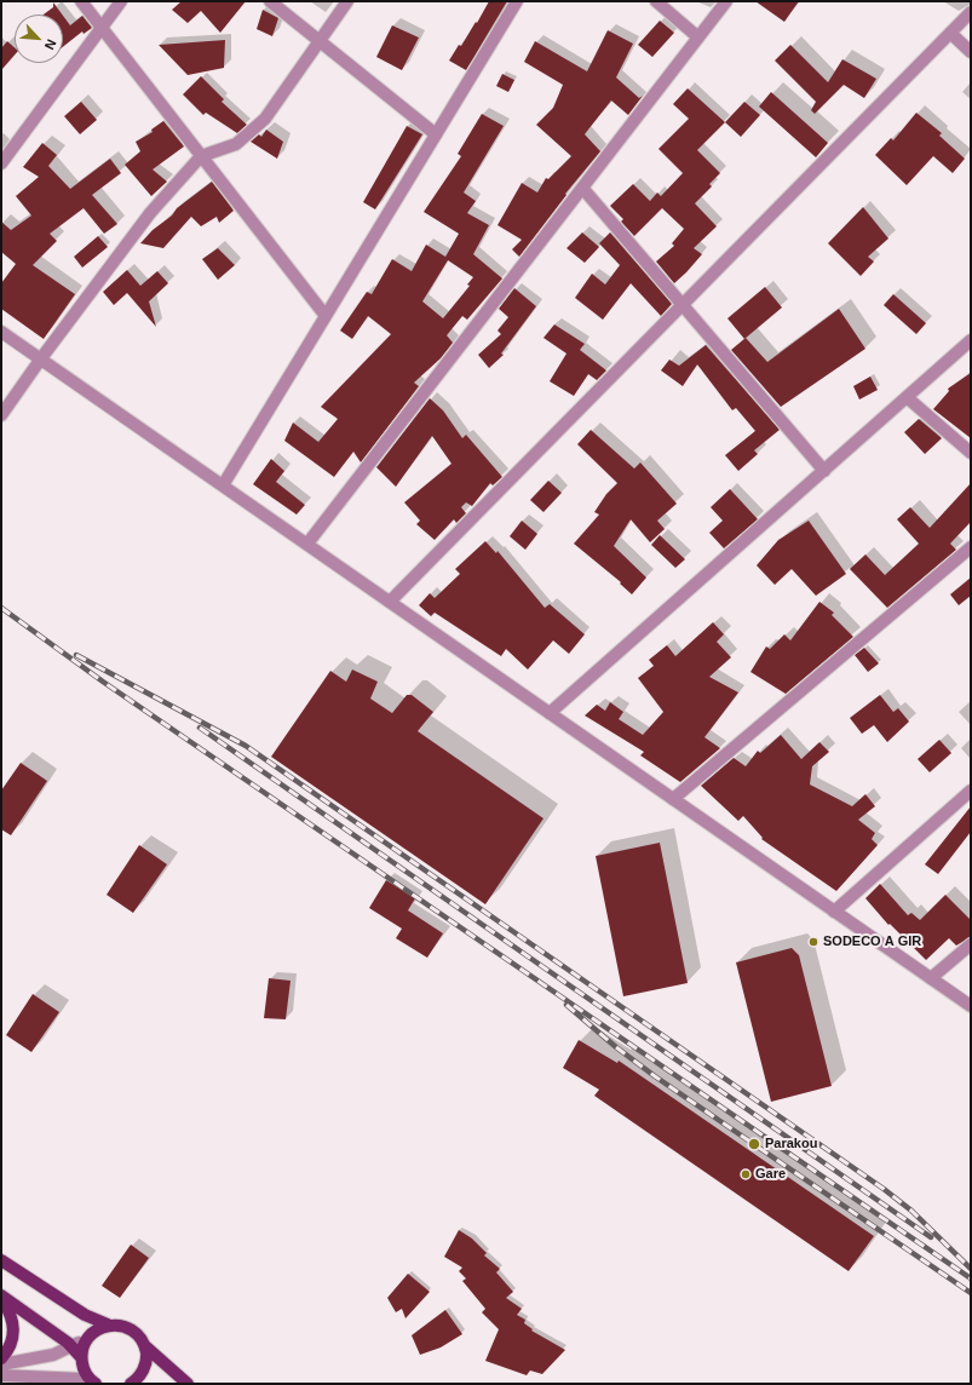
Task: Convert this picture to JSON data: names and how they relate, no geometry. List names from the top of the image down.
{
  "places": ["SODECO A GIR", "Parakou", "Gare"],
  "north": "bottom right"
}
